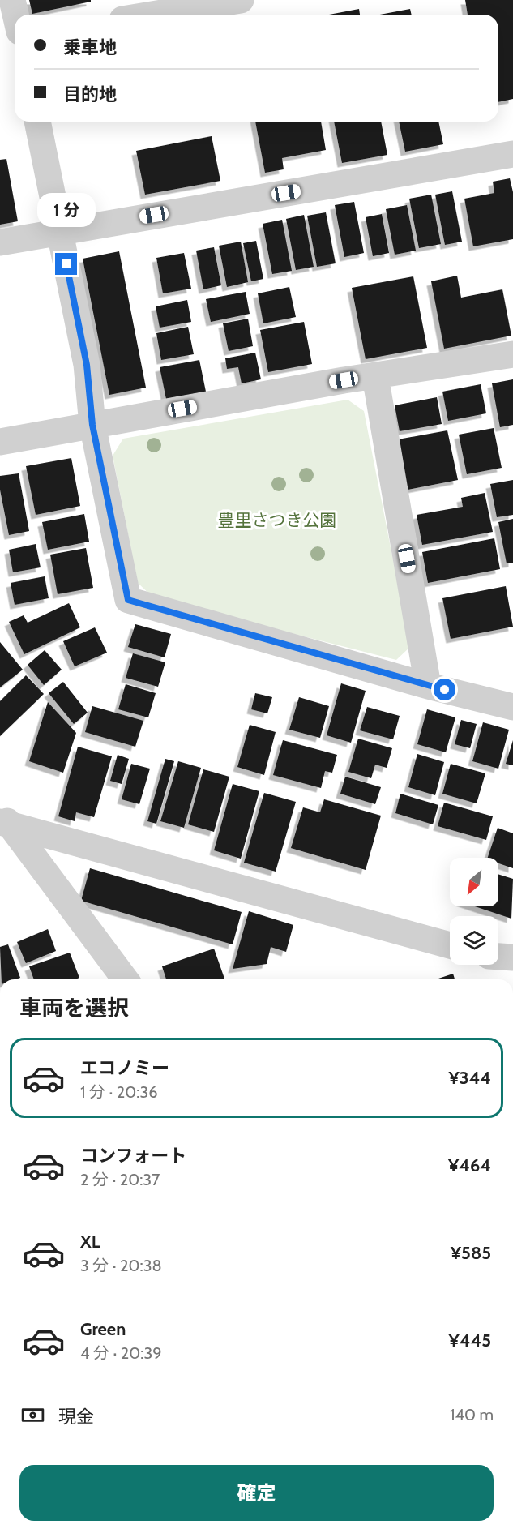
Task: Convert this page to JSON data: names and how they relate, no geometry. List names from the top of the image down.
{
  "parks": ["豊里さつき公園"],
  "north": "bottom left",
  "page": {
    "banner": ["乗車地", "目的地"],
    "bubble": "1 分",
    "heading": "車両を選択",
    "list": [
      {
        "name": "エコノミー",
        "note": "1 分 · 20:36",
        "value": "¥344"
      },
      {
        "name": "コンフォート",
        "note": "2 分 · 20:37",
        "value": "¥464"
      },
      {
        "name": "XL",
        "note": "3 分 · 20:38",
        "value": "¥585"
      },
      {
        "name": "Green",
        "note": "4 分 · 20:39",
        "value": "¥445"
      }
    ],
    "pay": ["現金", "140 m"],
    "buttons": "確定"
  }
}
